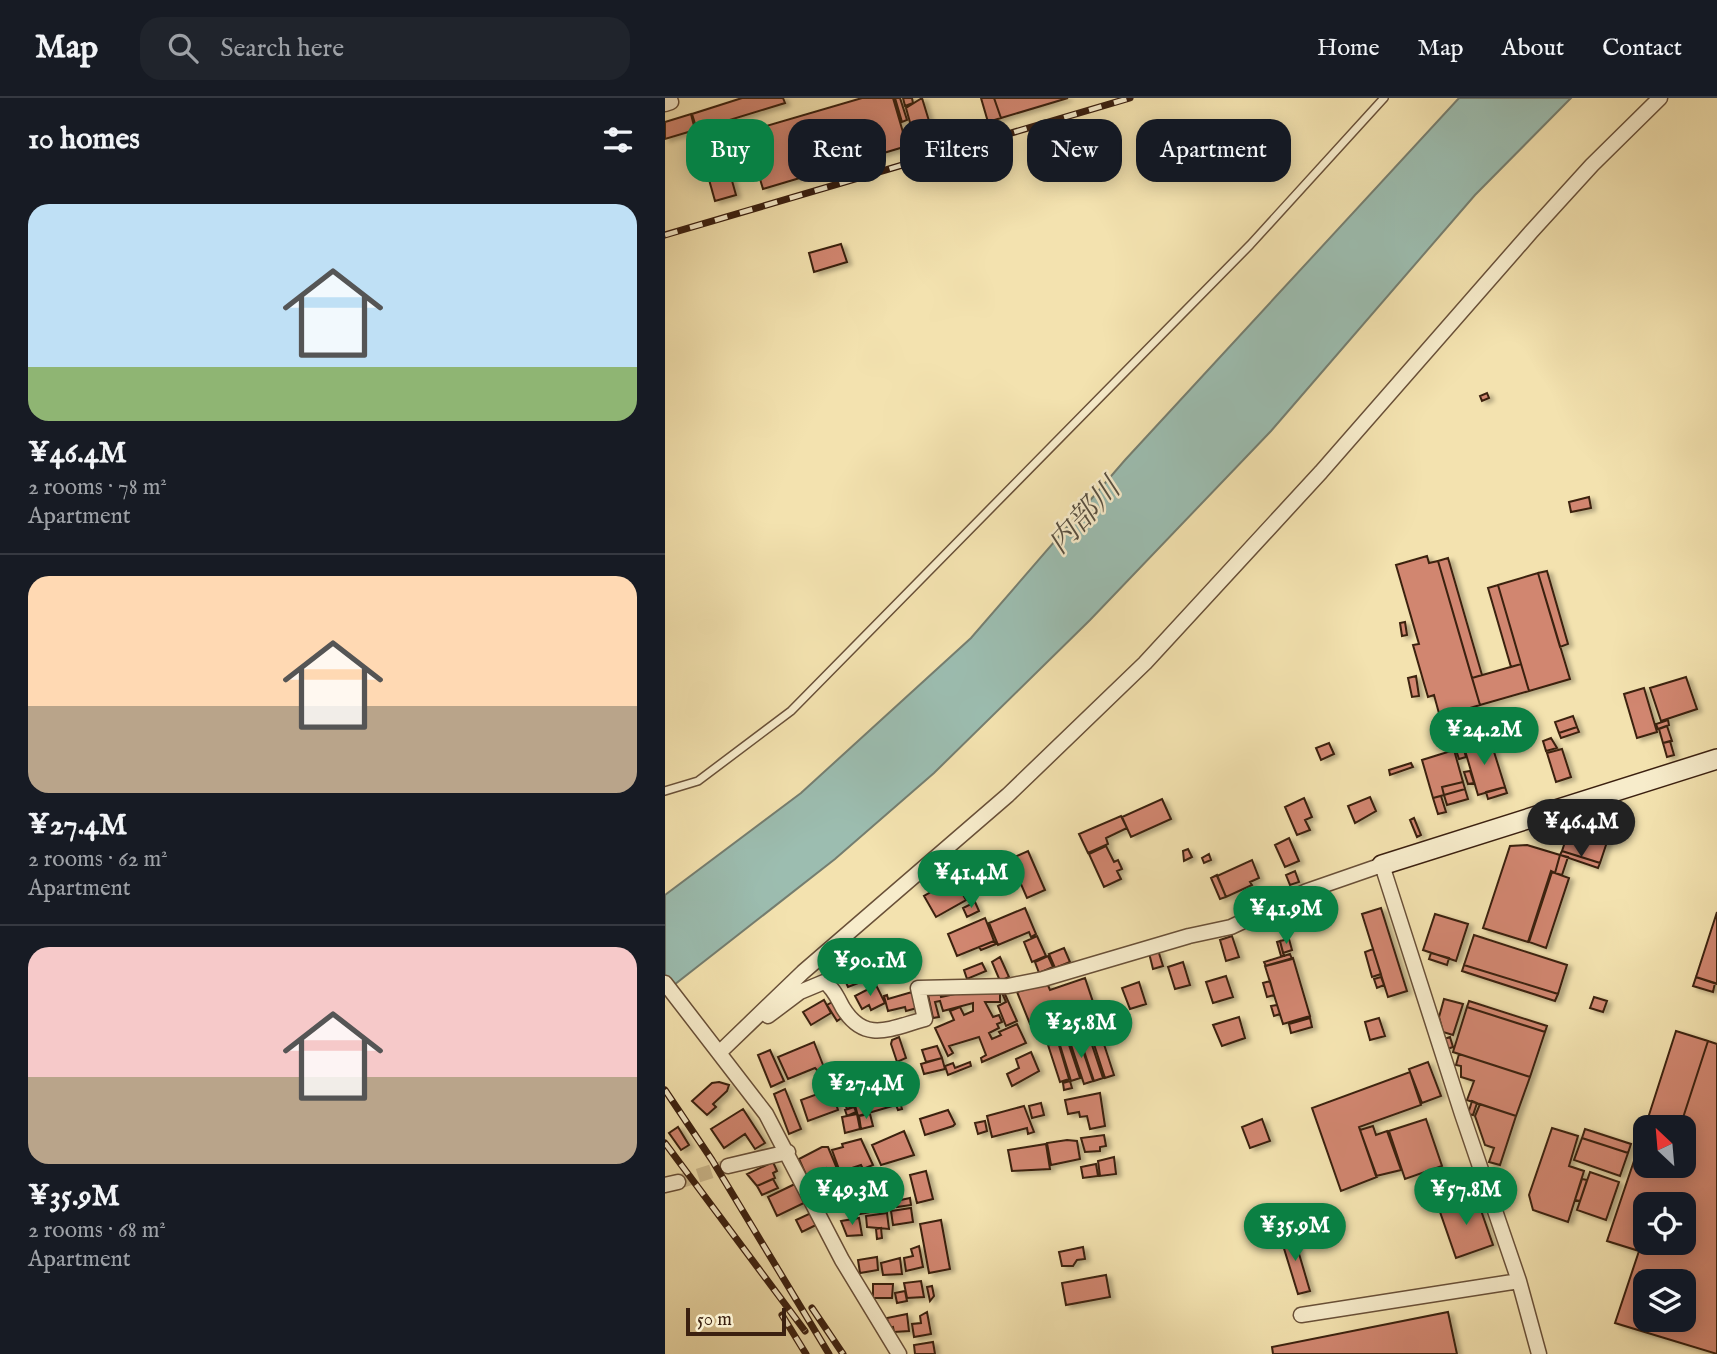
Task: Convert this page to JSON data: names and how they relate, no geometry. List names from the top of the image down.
{
  "water": ["内部川"],
  "scale_bar": "50 m",
  "north": "top left",
  "page": {
    "header": "Map",
    "search": "Search here",
    "nav": [
      "Home",
      "Map",
      "About",
      "Contact"
    ],
    "heading": "10 homes",
    "chip": [
      "Buy",
      "Rent",
      "Filters",
      "New",
      "Apartment"
    ],
    "list": [
      {
        "name": "¥46.4M",
        "note": "2 rooms · 78 m² · Apartment"
      },
      {
        "name": "¥27.4M",
        "note": "2 rooms · 62 m² · Apartment"
      },
      {
        "name": "¥35.9M",
        "note": "2 rooms · 68 m² · Apartment"
      }
    ],
    "price": [
      "¥24.2M",
      "¥46.4M",
      "¥41.4M",
      "¥41.9M",
      "¥90.1M",
      "¥25.8M",
      "¥27.4M",
      "¥49.3M",
      "¥57.8M",
      "¥35.9M"
    ],
    "scale": "50 m"
  }
}
